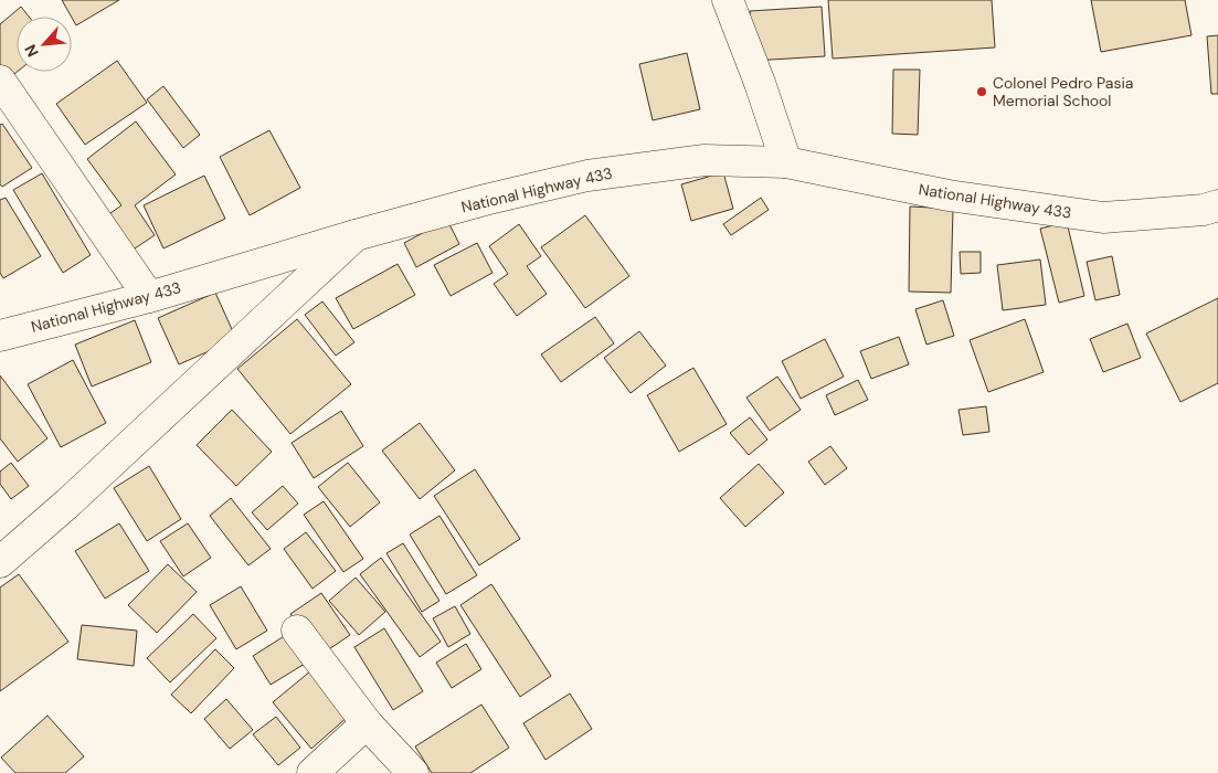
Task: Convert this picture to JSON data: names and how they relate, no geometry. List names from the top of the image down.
{
  "streets": {
    "main road": ["National Highway 433"]
  },
  "places": ["Colonel Pedro Pasia Memorial School"],
  "north": "bottom left"
}
